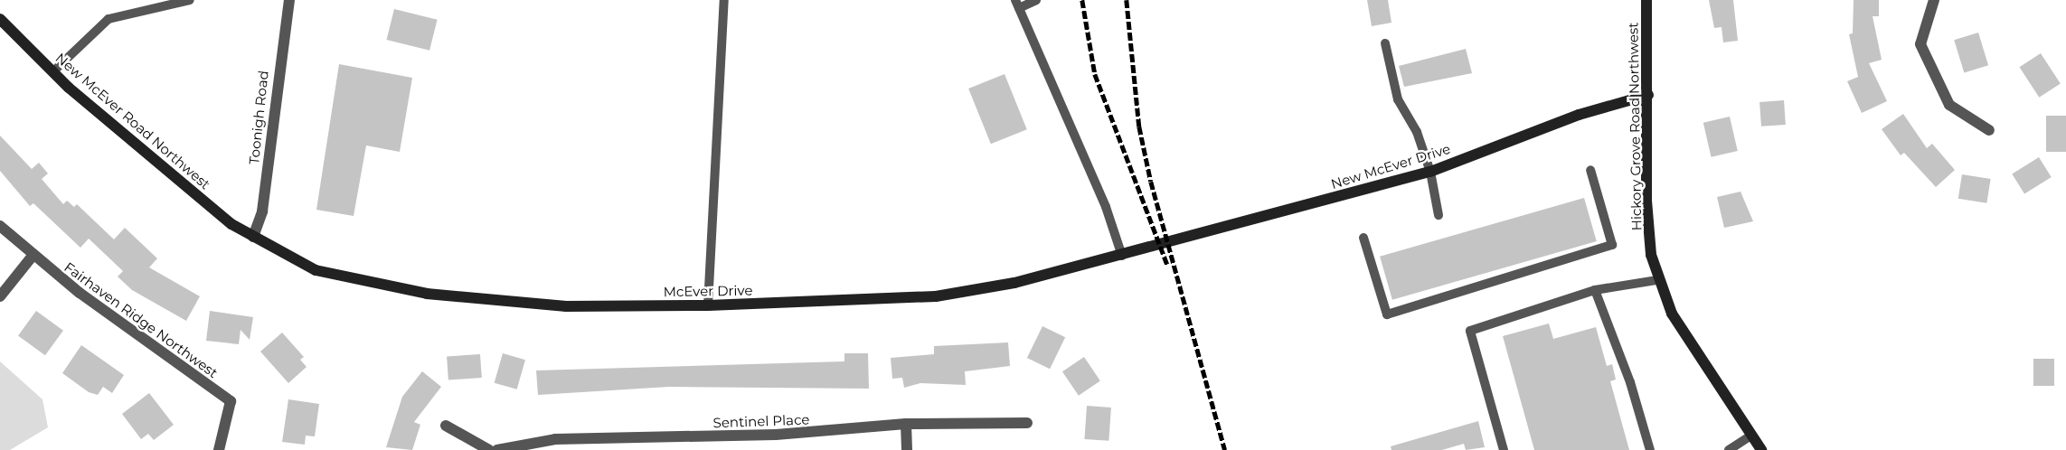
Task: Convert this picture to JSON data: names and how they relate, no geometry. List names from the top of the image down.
{
  "streets": {
    "street": [
      "Toonigh Road",
      "New McEver Road Northwest",
      "Hickory Grove Road Northwest",
      "New McEver Drive",
      "McEver Drive",
      "Fairhaven Ridge Northwest",
      "Sentinel Place"
    ]
  },
  "crossings": [
    ["Toonigh Road", "New McEver Road Northwest"],
    ["Toonigh Road", "McEver Drive"],
    ["New McEver Road Northwest", "McEver Drive"],
    ["Hickory Grove Road Northwest", "New McEver Drive"],
    ["New McEver Drive", "McEver Drive"]
  ]
}
